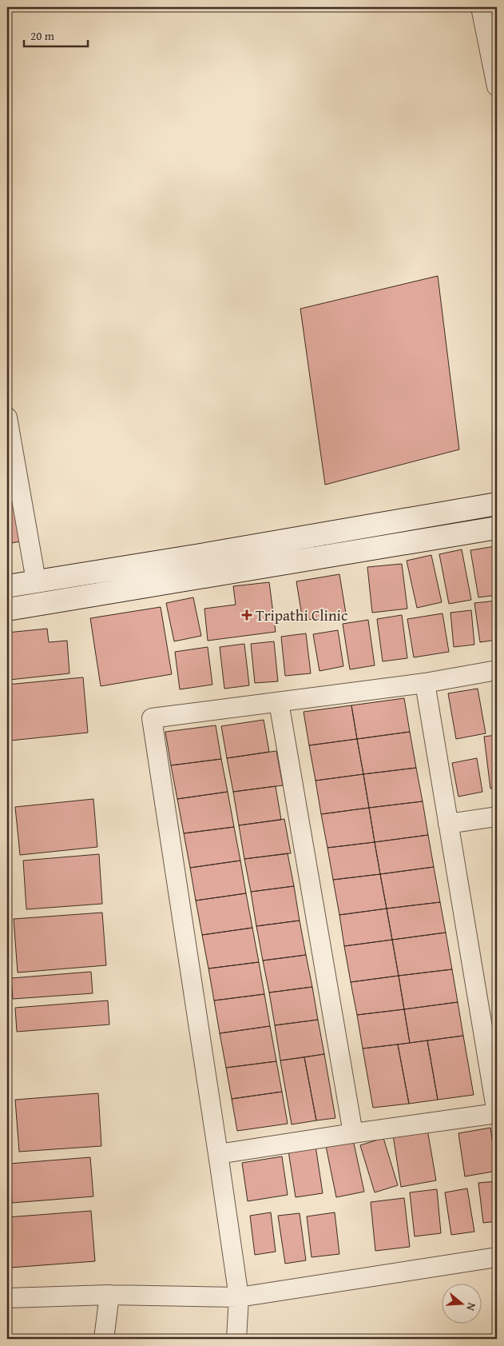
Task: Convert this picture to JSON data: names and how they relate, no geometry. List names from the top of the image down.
{
  "places": {
    "health": ["Tripathi Clinic"]
  },
  "scale_bar": "20 m",
  "north": "right"
}
